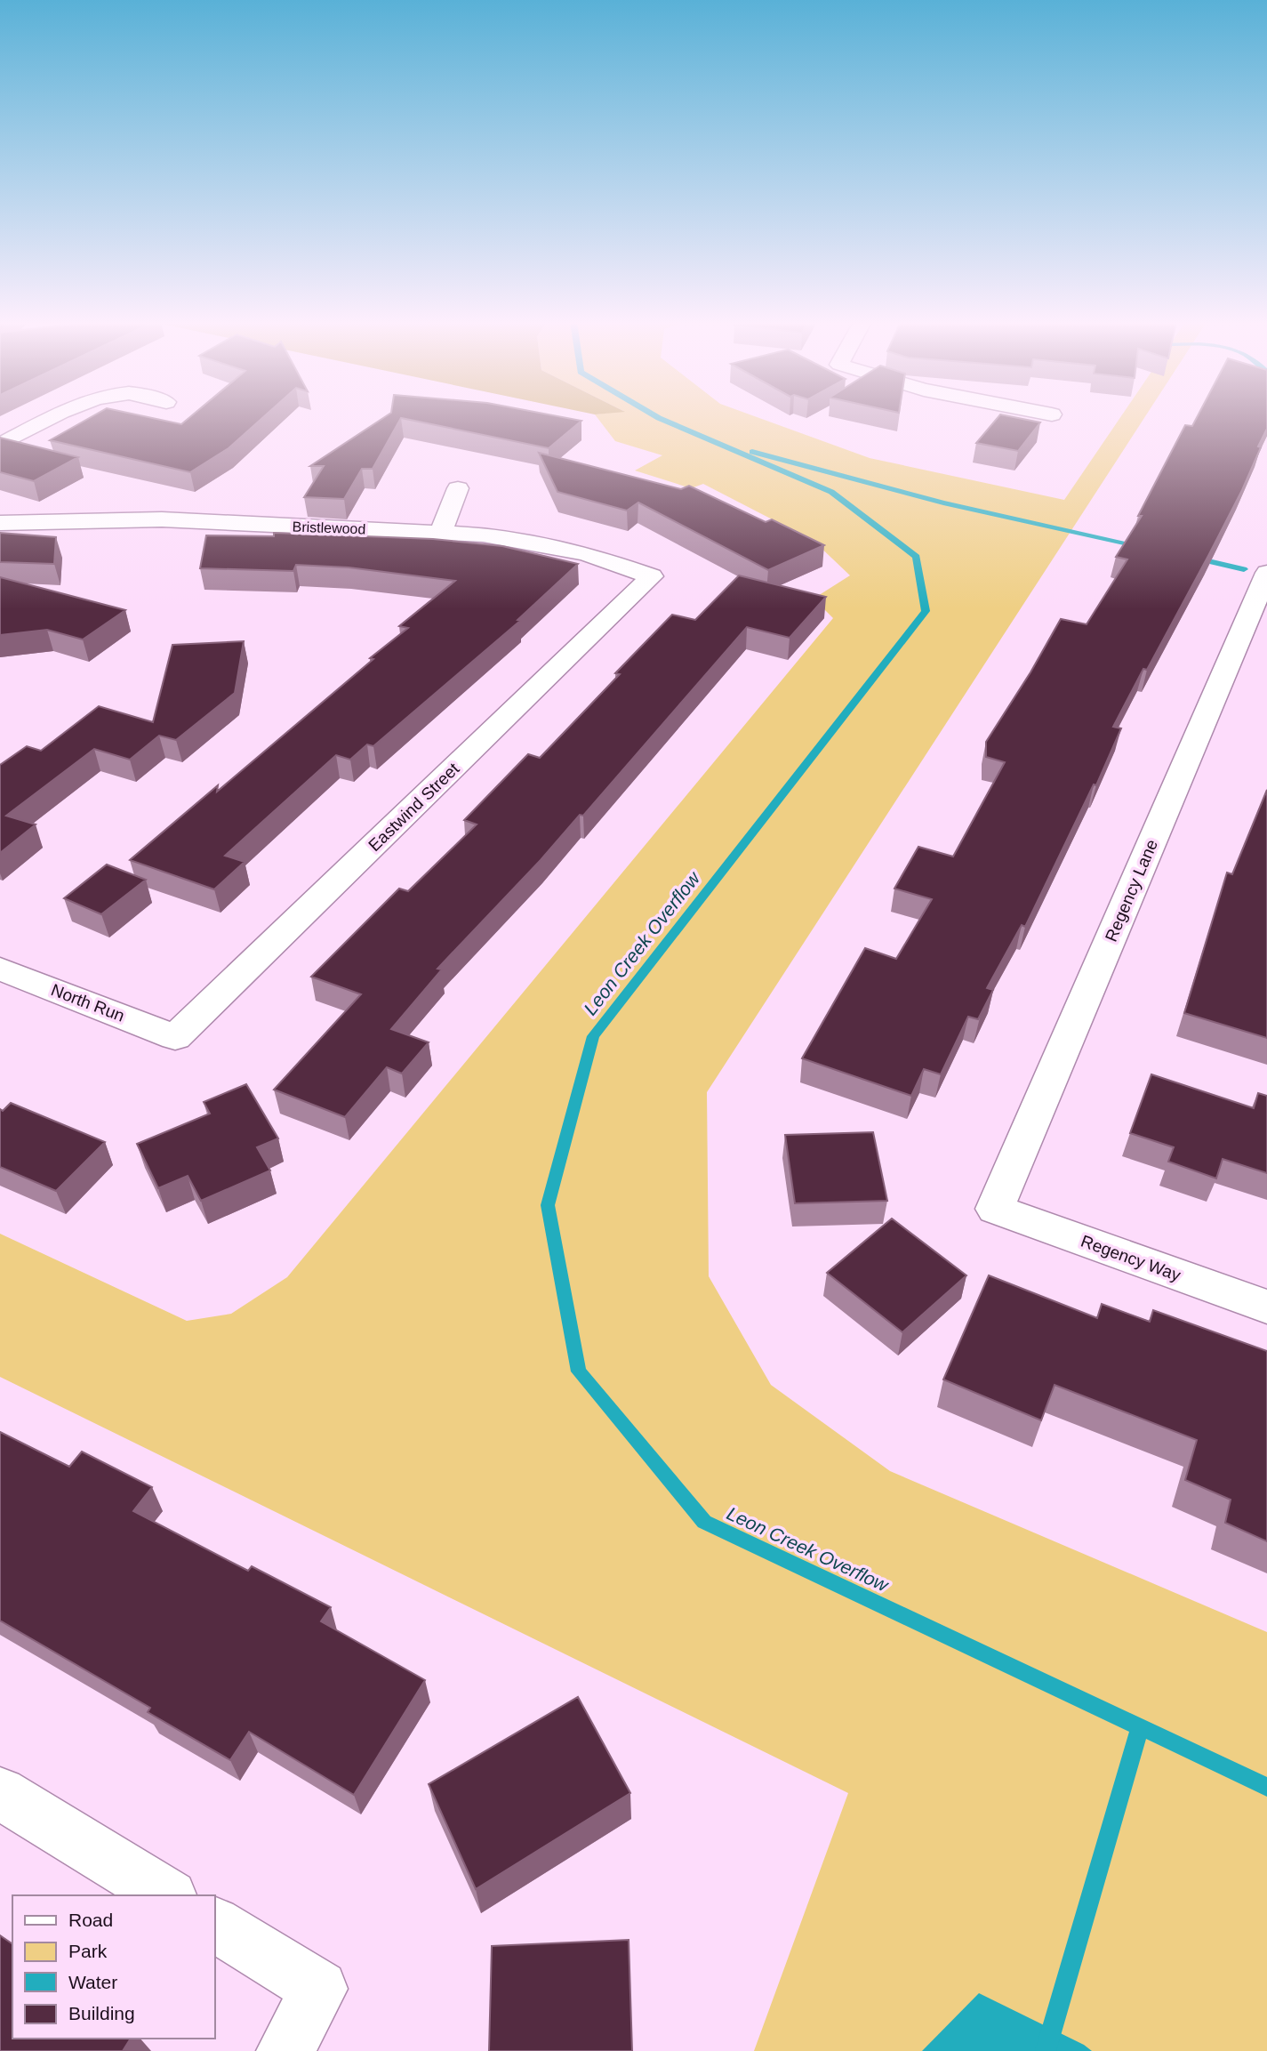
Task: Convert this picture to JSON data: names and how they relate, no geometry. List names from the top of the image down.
{
  "streets": {
    "street": [
      "Bristlewood",
      "Eastwind Street",
      "Regency Lane",
      "North Run",
      "Regency Way"
    ]
  },
  "crossings": [
    ["Bristlewood", "Eastwind Street"],
    ["Eastwind Street", "North Run"],
    ["Regency Lane", "Regency Way"]
  ],
  "water": ["Leon Creek Overflow"],
  "legend": [
    "Road",
    "Park",
    "Water",
    "Building"
  ]
}
